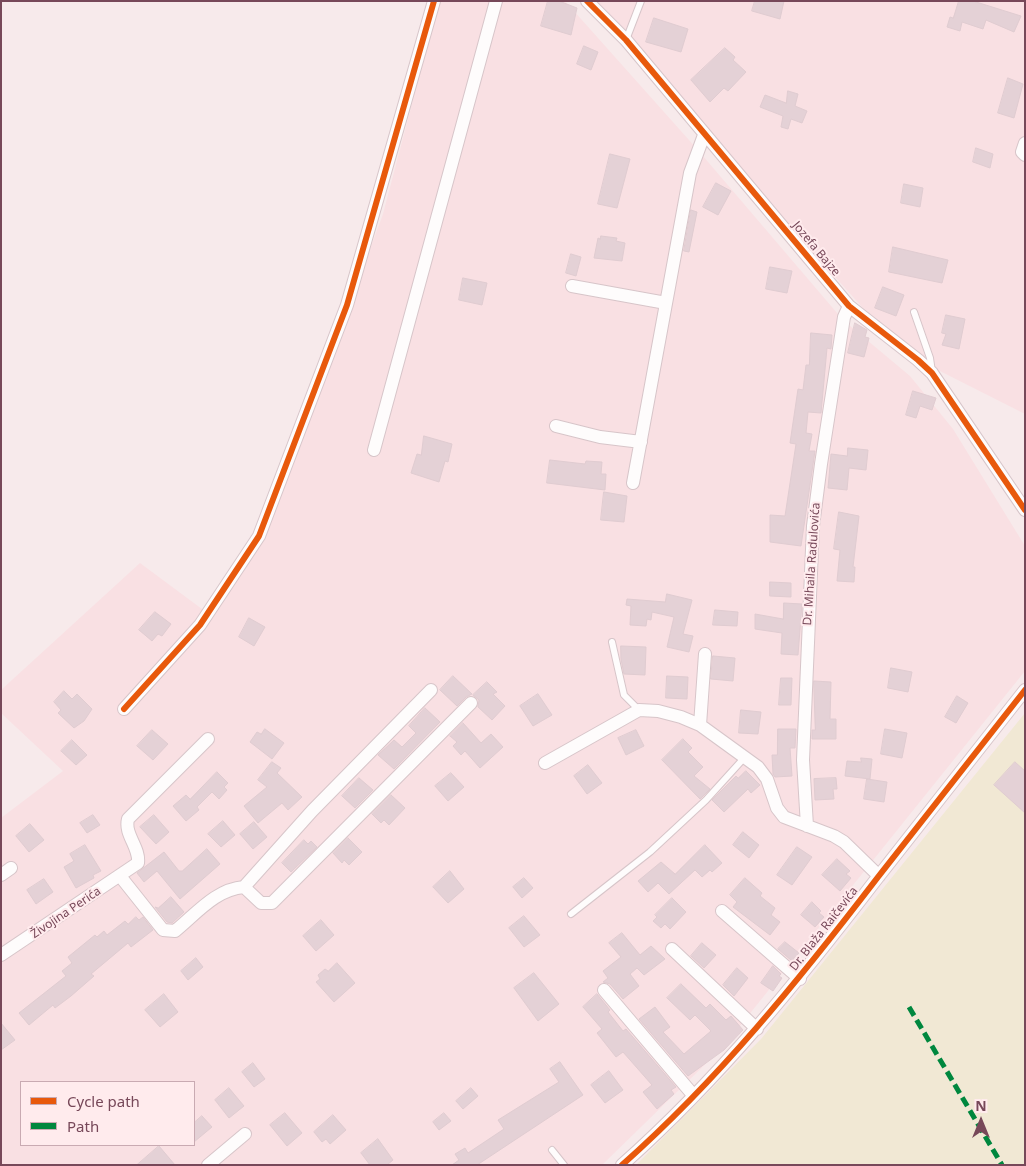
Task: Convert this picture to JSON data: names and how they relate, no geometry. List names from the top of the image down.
{
  "streets": {
    "street": [
      "Jozefa Bajze",
      "Dr. Mihaila Radulovića",
      "Živojina Perića",
      "Dr. Blaža Raičevića"
    ]
  },
  "crossings": [
    ["Jozefa Bajze", "Dr. Mihaila Radulovića"]
  ],
  "legend": ["Cycle path", "Path"],
  "north": "top"
}
